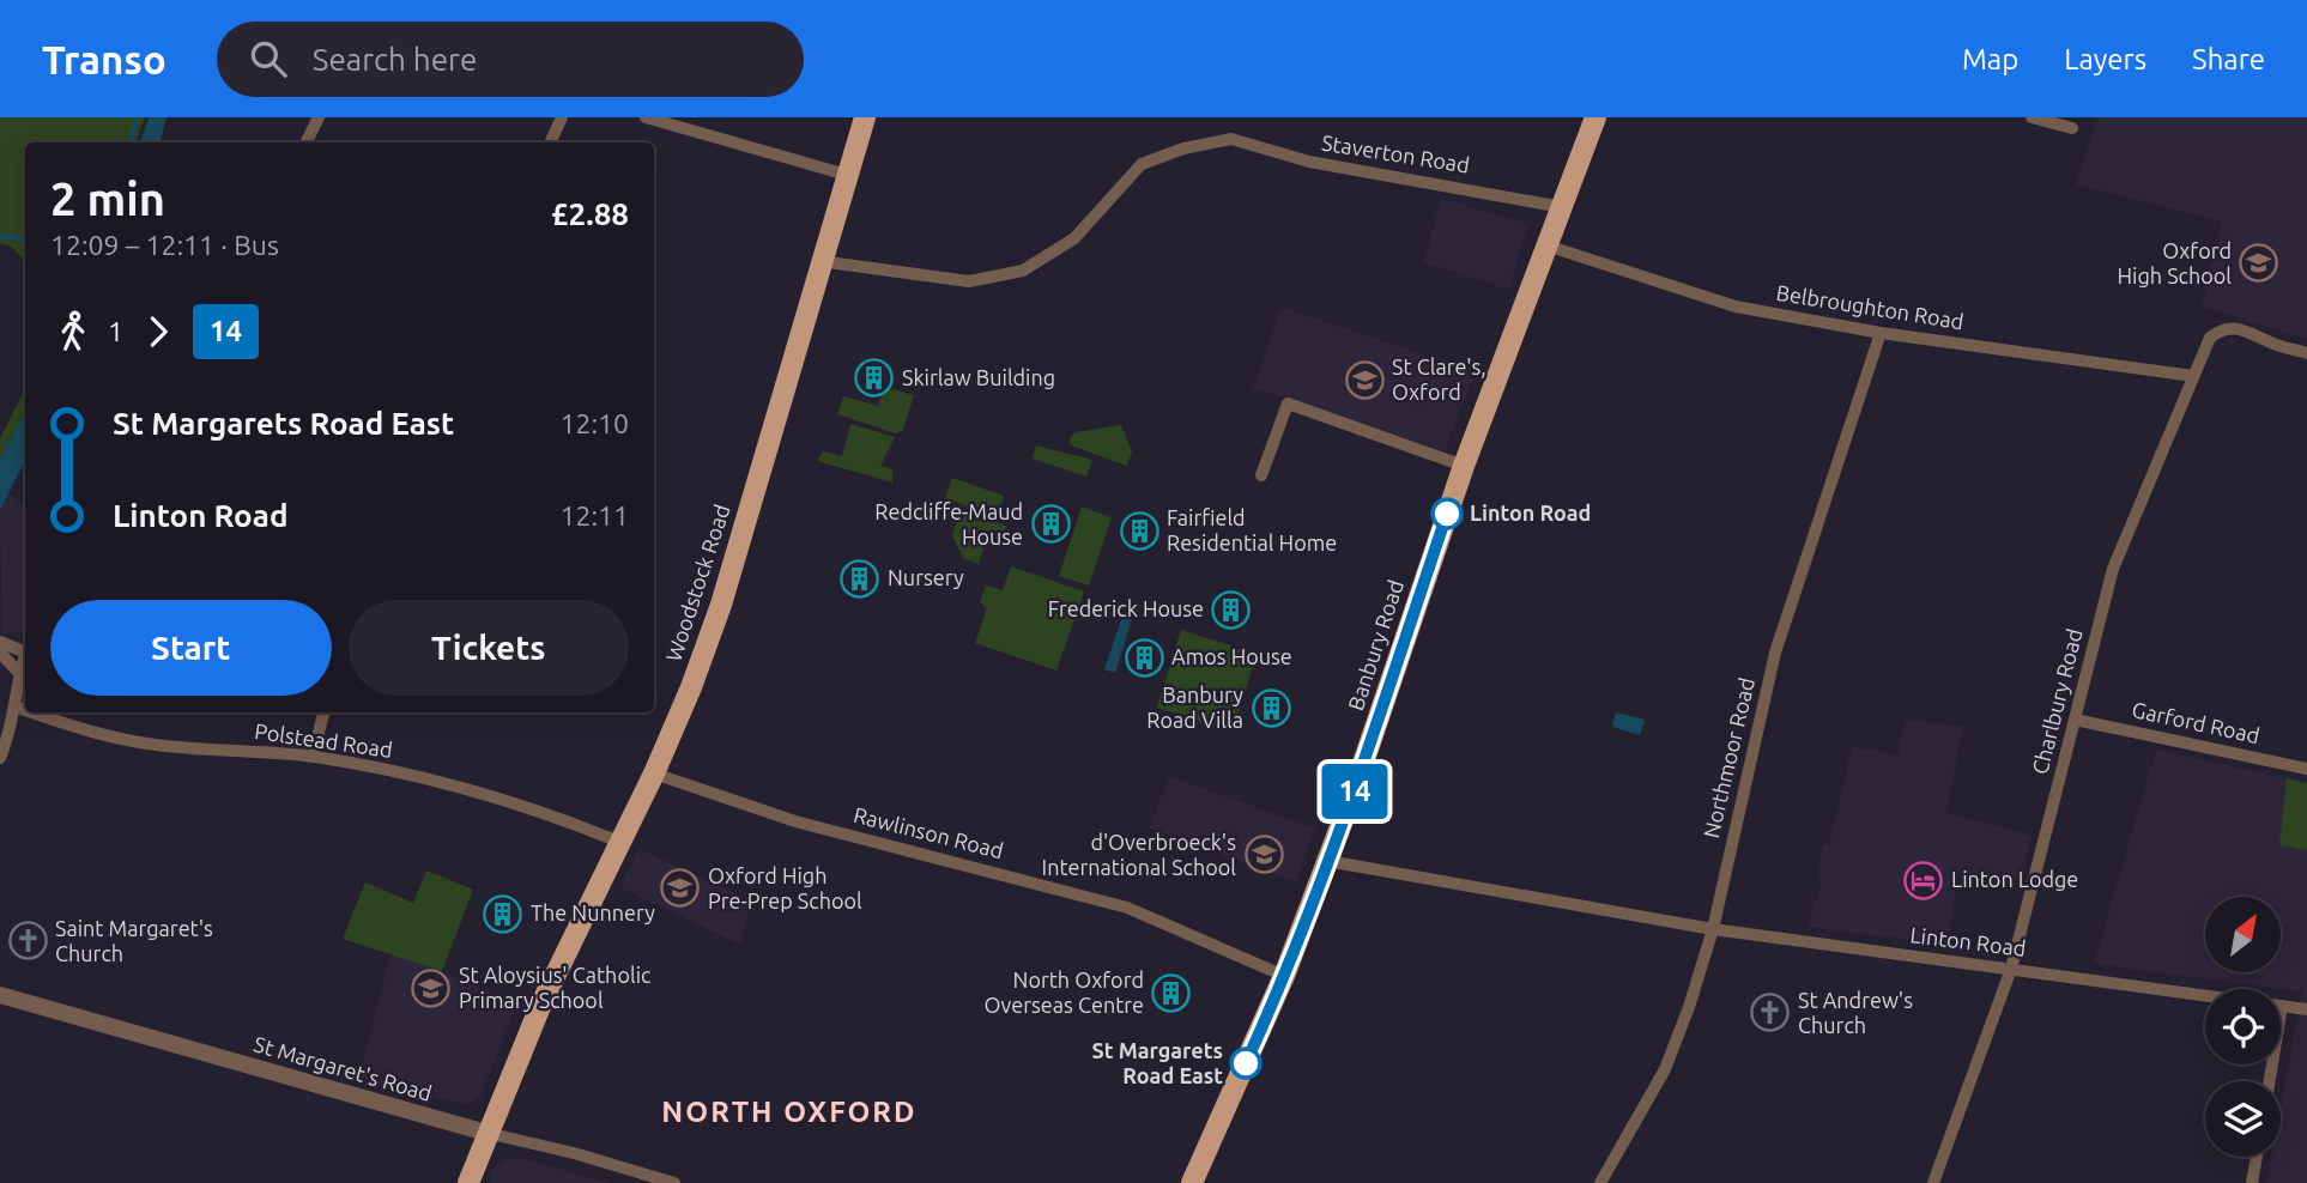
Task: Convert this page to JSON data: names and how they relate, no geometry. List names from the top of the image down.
{
  "streets": {
    "main road": ["Woodstock Road", "Banbury Road"],
    "street": [
      "Staverton Road",
      "Belbroughton Road",
      "Charlbury Road",
      "Garford Road",
      "Polstead Road",
      "Northmoor Road",
      "Rawlinson Road",
      "Linton Road",
      "St Margaret's Road"
    ]
  },
  "crossings": [
    ["Staverton Road", "Woodstock Road"],
    ["Staverton Road", "Banbury Road"],
    ["Belbroughton Road", "Banbury Road"],
    ["Belbroughton Road", "Charlbury Road"],
    ["Belbroughton Road", "Northmoor Road"],
    ["Woodstock Road", "Polstead Road"],
    ["Woodstock Road", "Rawlinson Road"],
    ["Woodstock Road", "St Margaret's Road"],
    ["Banbury Road", "Rawlinson Road"],
    ["Banbury Road", "Linton Road"],
    ["Charlbury Road", "Garford Road"],
    ["Charlbury Road", "Linton Road"],
    ["Northmoor Road", "Linton Road"]
  ],
  "districts": ["NORTH OXFORD"],
  "places": {
    "school or university": [
      "Oxford High School",
      "St Clare's, Oxford",
      "d'Overbroeck's International School",
      "Oxford High Pre-Prep School",
      "St Aloysius' Catholic Primary School"
    ],
    "building": [
      "Skirlaw Building",
      "Redcliffe-Maud House",
      "Fairfield Residential Home",
      "Nursery",
      "Frederick House",
      "Amos House",
      "Banbury Road Villa",
      "The Nunnery",
      "North Oxford Overseas Centre"
    ],
    "other": ["Linton Road", "St Margarets Road East"],
    "hotel": ["Linton Lodge"],
    "church": ["Saint Margaret's Church", "St Andrew's Church"]
  },
  "lines": ["bus line 14"],
  "north": "top right",
  "page": {
    "header": "Transo",
    "search": "Search here",
    "nav": ["Map", "Layers", "Share"],
    "on_map": "14",
    "heading": ["2 min", "12:09 – 12:11 · Bus", "£2.88"],
    "legs": ["1", "14"],
    "list": [
      {
        "name": "St Margarets Road East",
        "value": "12:10"
      },
      {
        "name": "Linton Road",
        "value": "12:11"
      }
    ],
    "buttons": ["Start", "Tickets"]
  }
}
